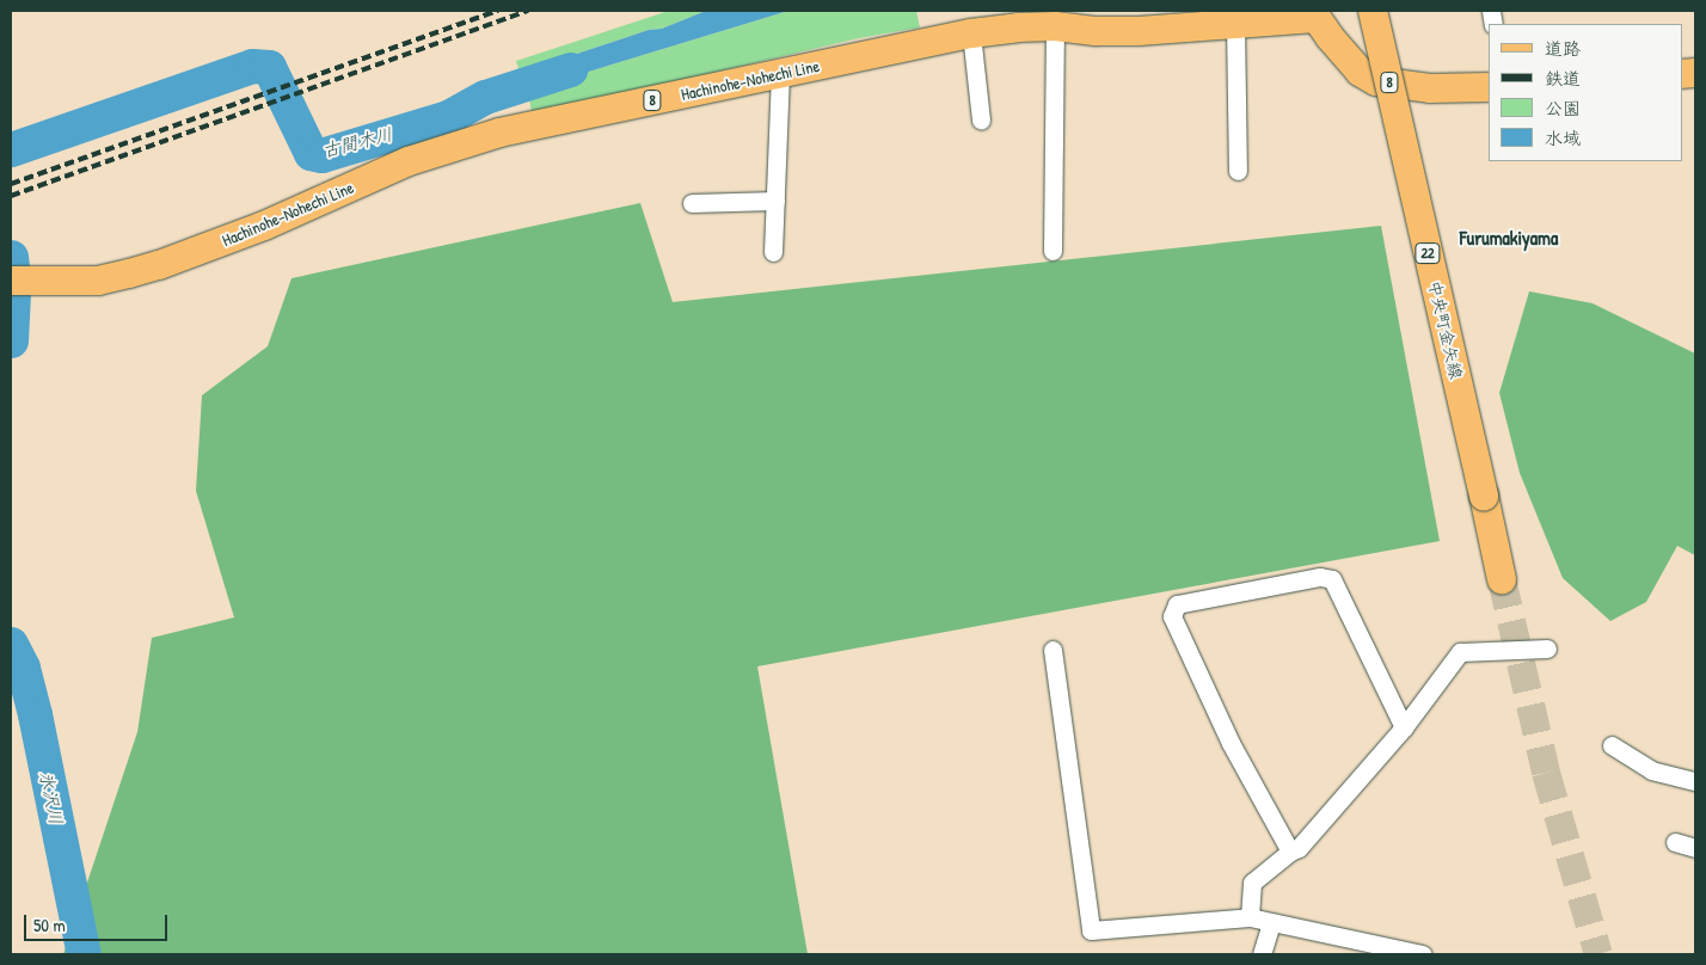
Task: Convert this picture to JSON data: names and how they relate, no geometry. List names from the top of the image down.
{
  "streets": {
    "main road": [
      "Hachinohe-Nohechi Line",
      "8",
      "22",
      "中央町金矢線"
    ]
  },
  "districts": ["Furumakiyama"],
  "water": ["古間木川", "氷沢川"],
  "legend": [
    "道路",
    "鉄道",
    "公園",
    "水域"
  ],
  "scale_bar": "50 m"
}
